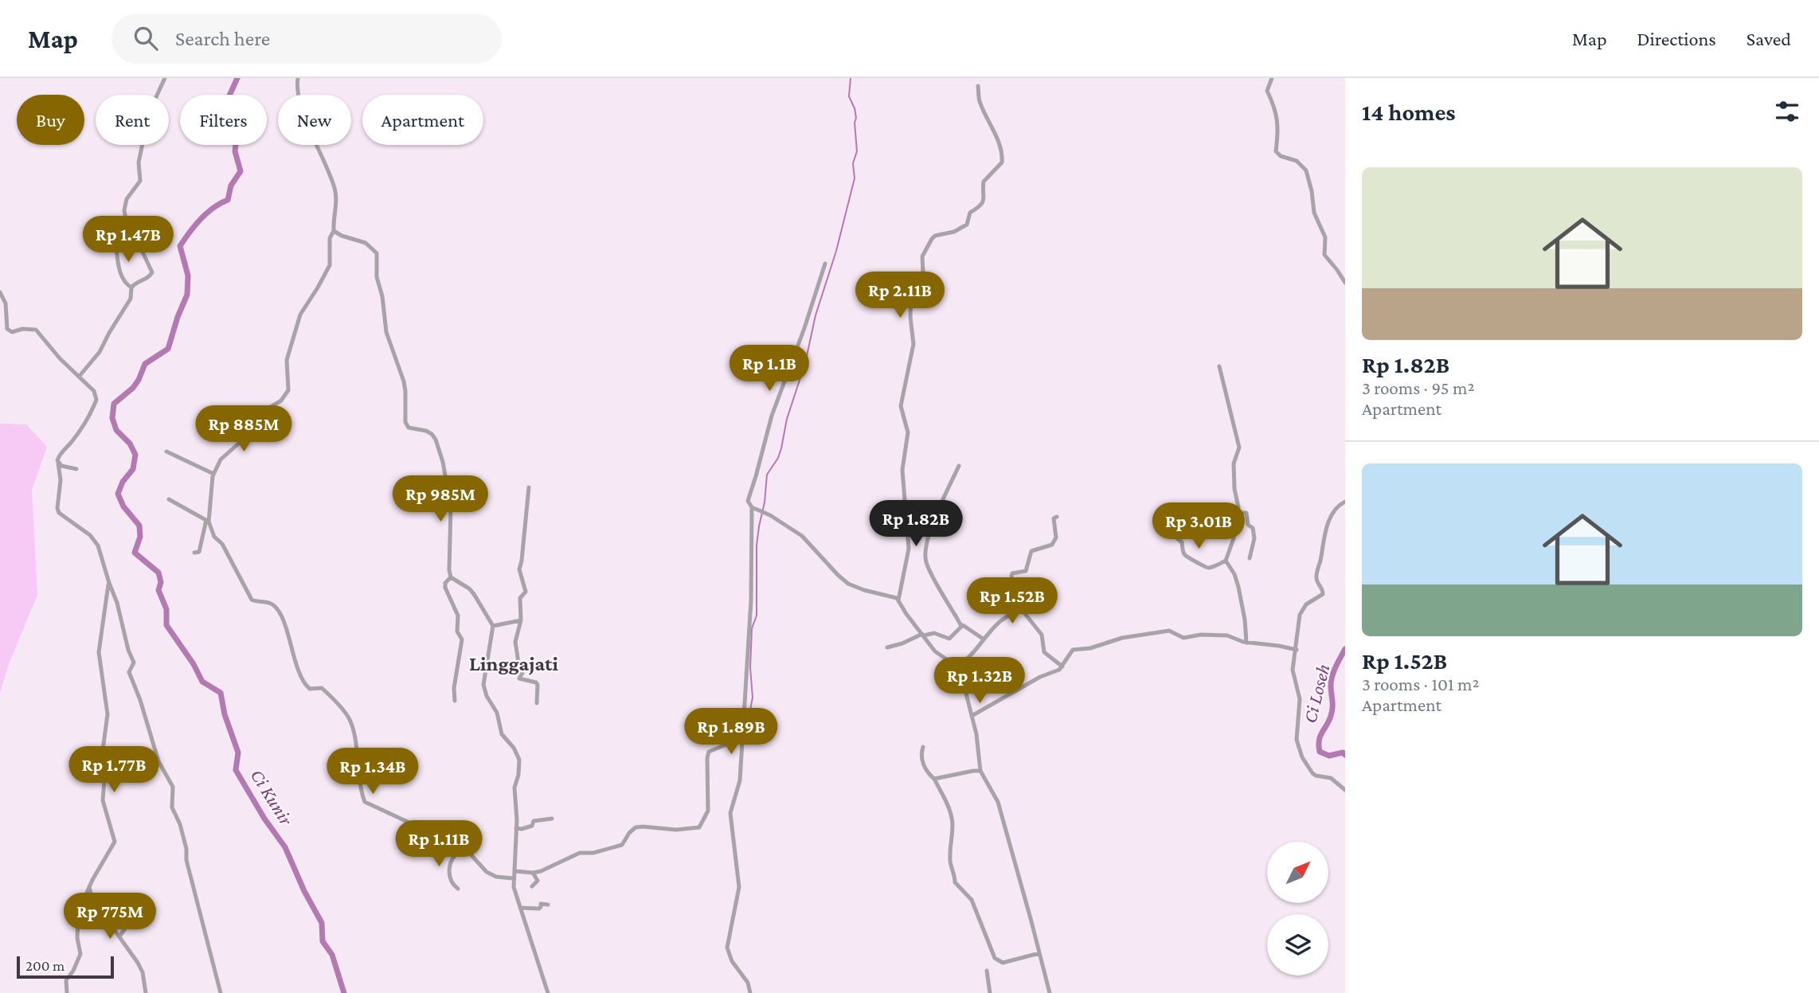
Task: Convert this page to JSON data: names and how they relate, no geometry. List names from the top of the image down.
{
  "districts": ["Linggajati"],
  "water": ["Ci Loseh", "Ci Kunir"],
  "scale_bar": "200 m",
  "north": "top right",
  "page": {
    "header": "Map",
    "search": "Search here",
    "nav": ["Map", "Directions", "Saved"],
    "heading": "14 homes",
    "chip": [
      "Buy",
      "Rent",
      "Filters",
      "New",
      "Apartment"
    ],
    "list": [
      {
        "name": "Rp 1.82B",
        "note": "3 rooms · 95 m² · Apartment"
      },
      {
        "name": "Rp 1.52B",
        "note": "3 rooms · 101 m² · Apartment"
      }
    ],
    "price": [
      "Rp 1.47B",
      "Rp 2.11B",
      "Rp 1.1B",
      "Rp 885M",
      "Rp 985M",
      "Rp 1.82B",
      "Rp 3.01B",
      "Rp 1.52B",
      "Rp 1.32B",
      "Rp 1.89B",
      "Rp 1.77B",
      "Rp 1.34B",
      "Rp 1.11B",
      "Rp 775M"
    ],
    "scale": "200 m"
  }
}
